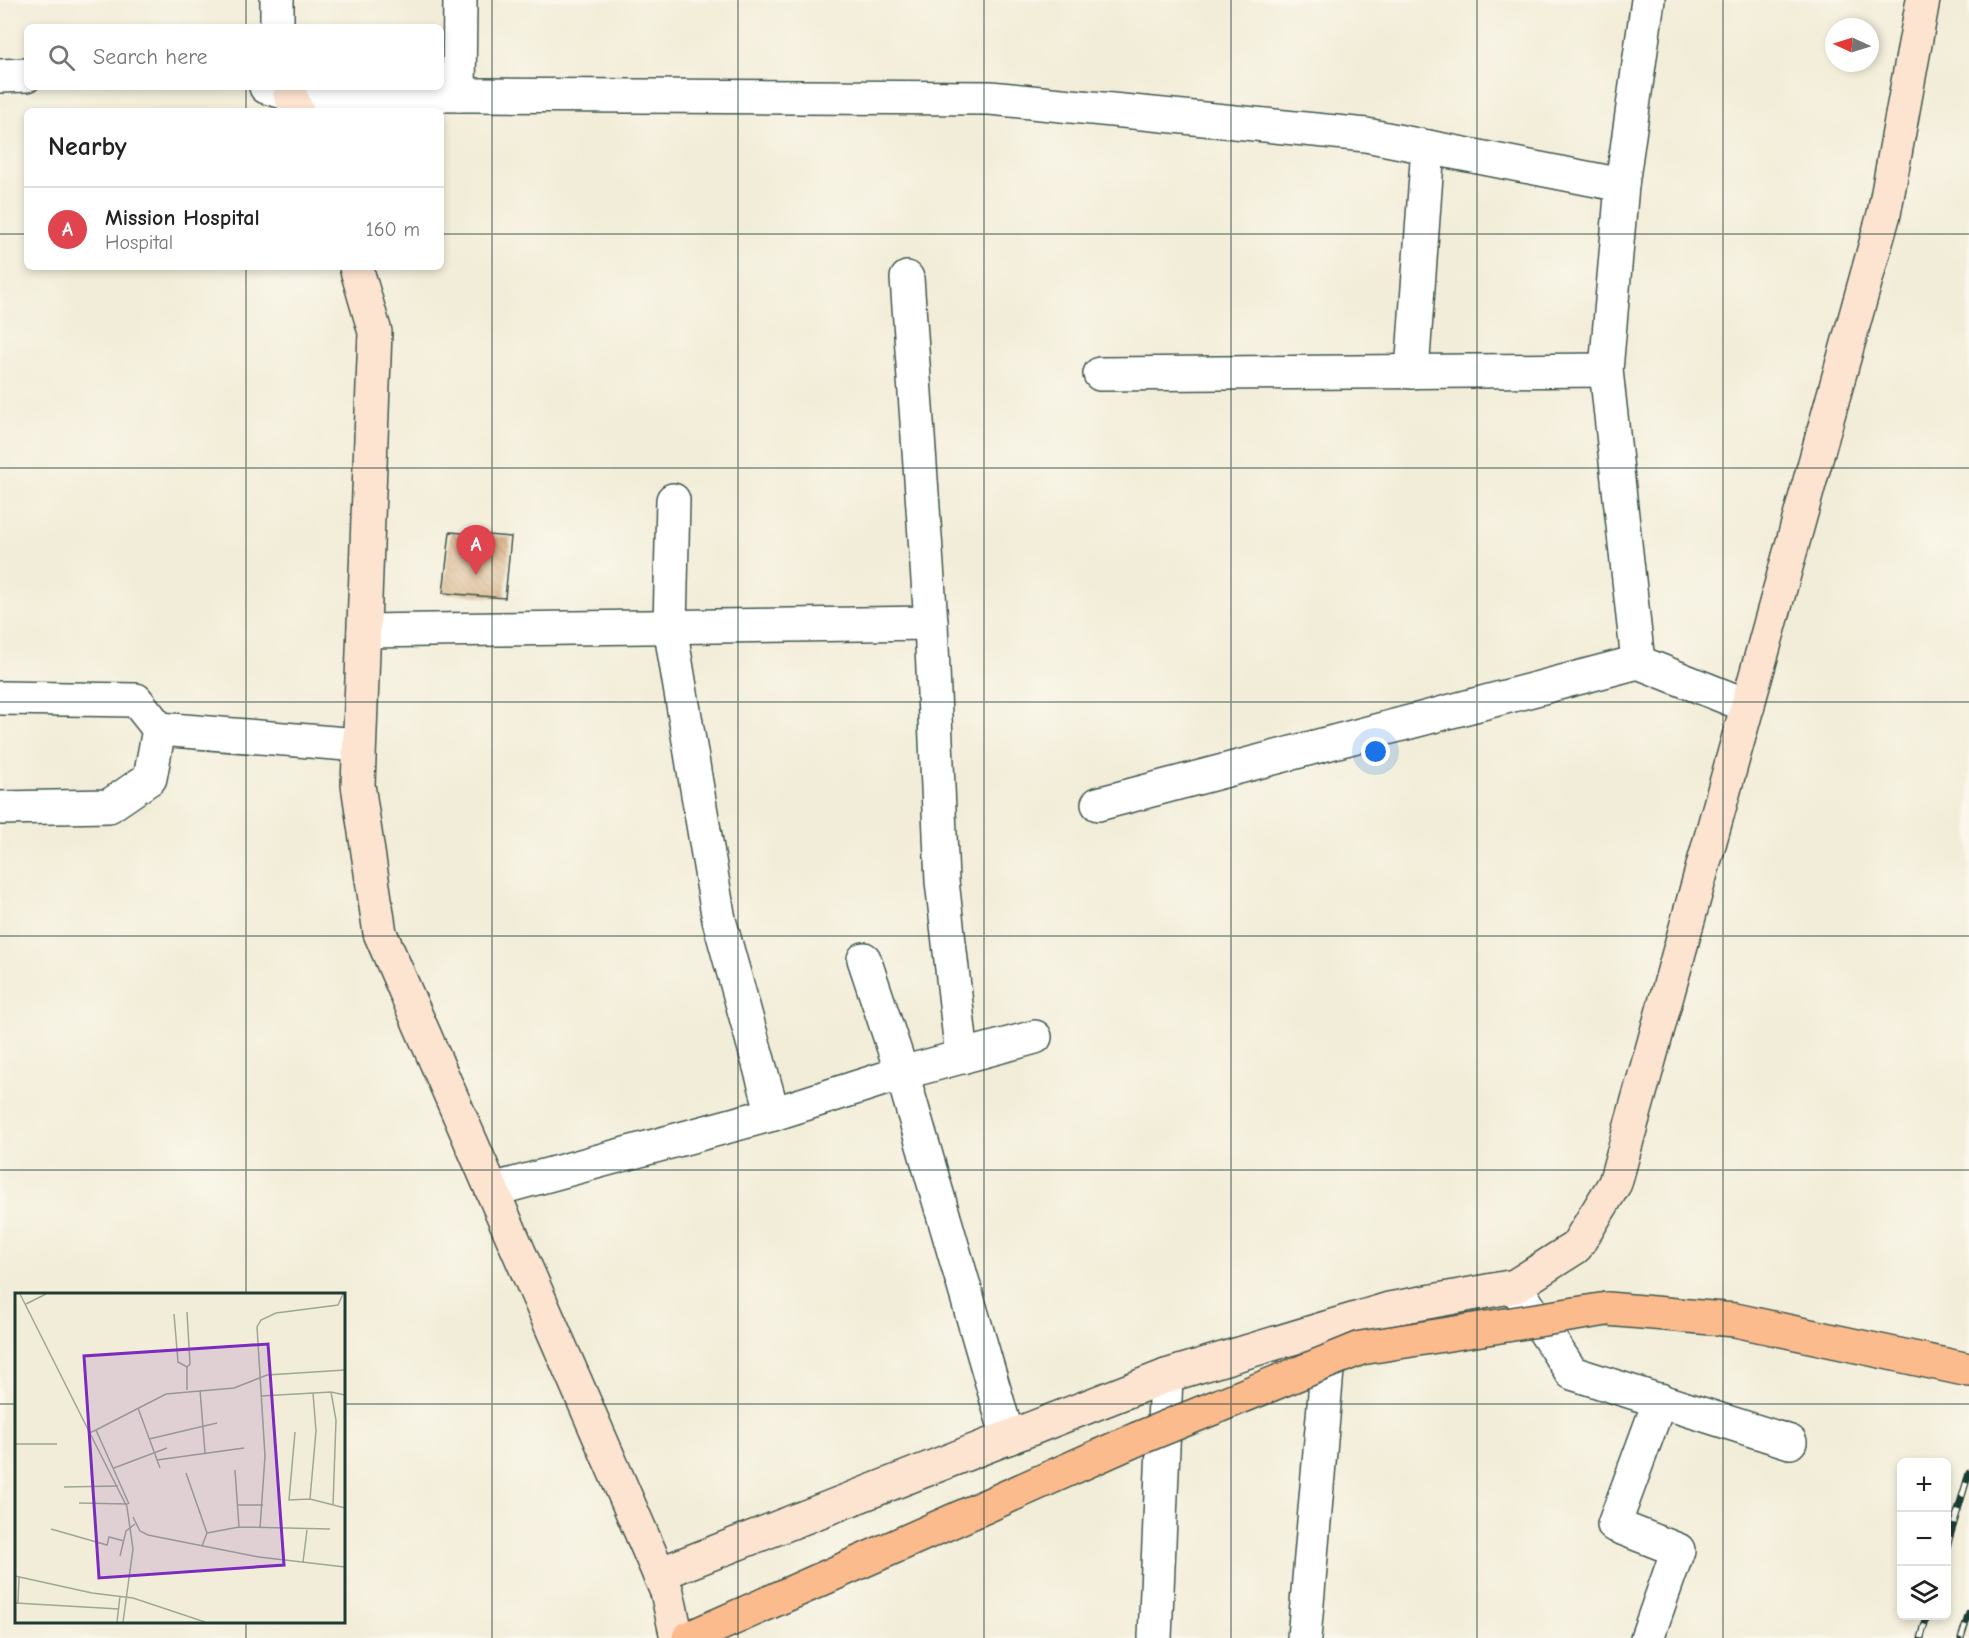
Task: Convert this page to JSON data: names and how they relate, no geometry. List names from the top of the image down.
{
  "north": "left",
  "page": {
    "search": "Search here",
    "heading": "Nearby",
    "list": [
      {
        "mark": "A",
        "name": "Mission Hospital",
        "note": "Hospital",
        "value": "160 m"
      }
    ],
    "pins": "A",
    "map_buttons": ["+", "−"]
  }
}
